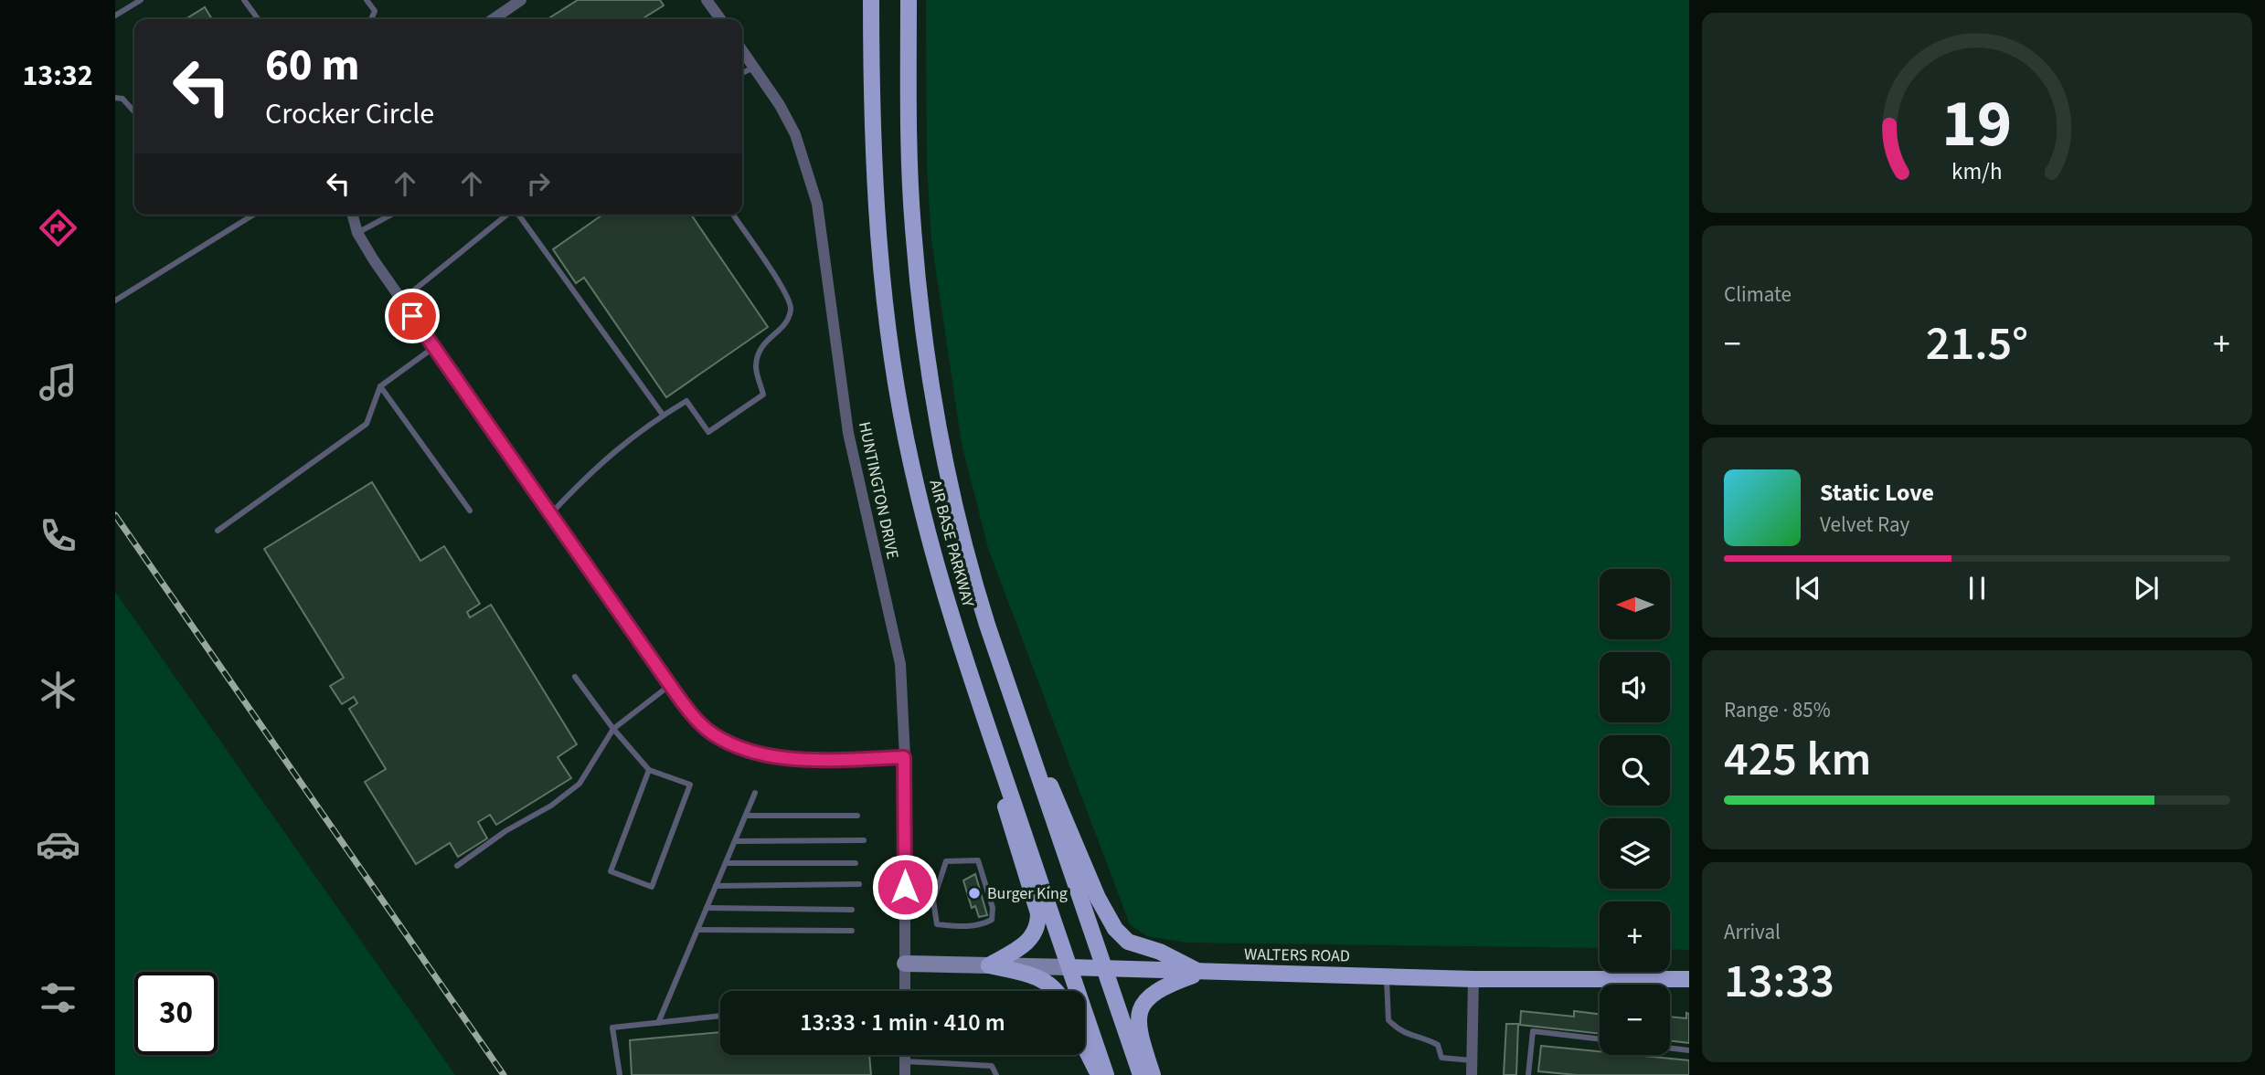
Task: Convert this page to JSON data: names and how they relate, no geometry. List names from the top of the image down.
{
  "streets": {
    "main road": ["AIR BASE PARKWAY", "WALTERS ROAD"],
    "street": ["HUNTINGTON DRIVE"]
  },
  "crossings": [
    ["HUNTINGTON DRIVE", "WALTERS ROAD"],
    ["AIR BASE PARKWAY", "WALTERS ROAD"]
  ],
  "places": ["Burger King"],
  "north": "left",
  "page": {
    "tabs": "13:32",
    "turn": ["60 m", "Crocker Circle"],
    "tile": [
      "Climate",
      ["Range · 85%", "425 km"],
      ["Arrival", "13:33"]
    ],
    "heat": ["−", "21.5°", "+"],
    "song": ["Static Love", "Velvet Ray"],
    "map_buttons": ["+", "−"],
    "limit": "30",
    "trip": "13:33 · 1 min · 410 m",
    "gauge": ["19", "km/h"]
  }
}
